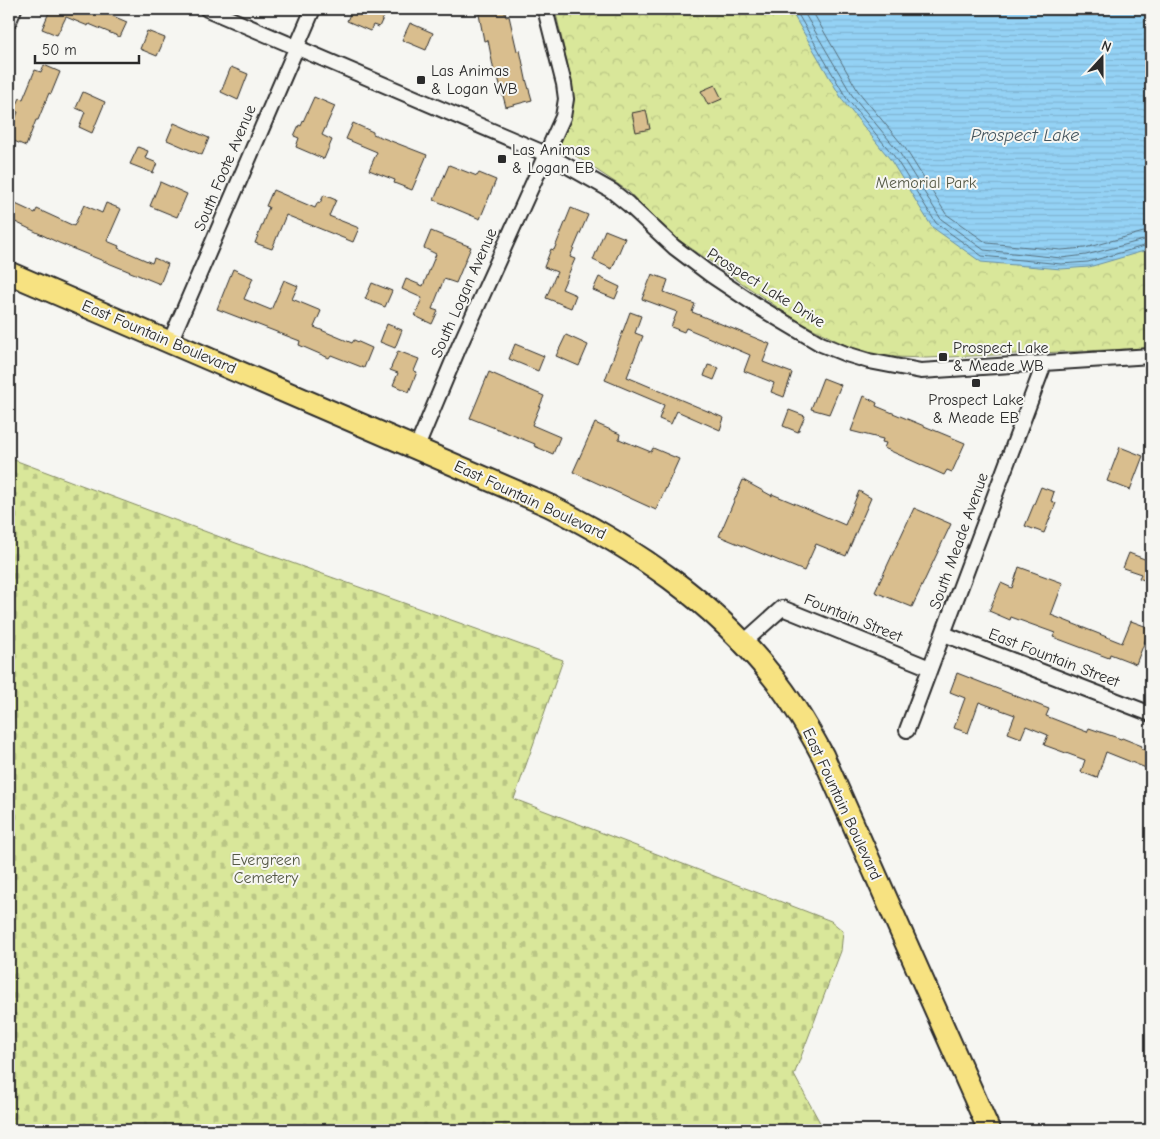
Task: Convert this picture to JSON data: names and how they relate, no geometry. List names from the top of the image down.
{
  "streets": {
    "main road": ["East Fountain Boulevard"],
    "street": [
      "South Foote Avenue",
      "Prospect Lake Drive",
      "South Logan Avenue",
      "South Meade Avenue",
      "Fountain Street",
      "East Fountain Street"
    ]
  },
  "crossings": [
    ["South Foote Avenue", "Prospect Lake Drive"],
    ["South Foote Avenue", "East Fountain Boulevard"],
    ["Prospect Lake Drive", "South Logan Avenue"],
    ["Prospect Lake Drive", "South Meade Avenue"],
    ["South Logan Avenue", "East Fountain Boulevard"],
    ["East Fountain Boulevard", "Fountain Street"],
    ["South Meade Avenue", "Fountain Street"],
    ["South Meade Avenue", "East Fountain Street"]
  ],
  "water": ["Prospect Lake"],
  "parks": ["Memorial Park", "Evergreen Cemetery"],
  "places": {
    "transit": [
      "Las Animas & Logan WB",
      "Las Animas & Logan EB",
      "Prospect Lake & Meade WB",
      "Prospect Lake & Meade EB"
    ]
  },
  "scale_bar": "50 m",
  "north": "top"
}
